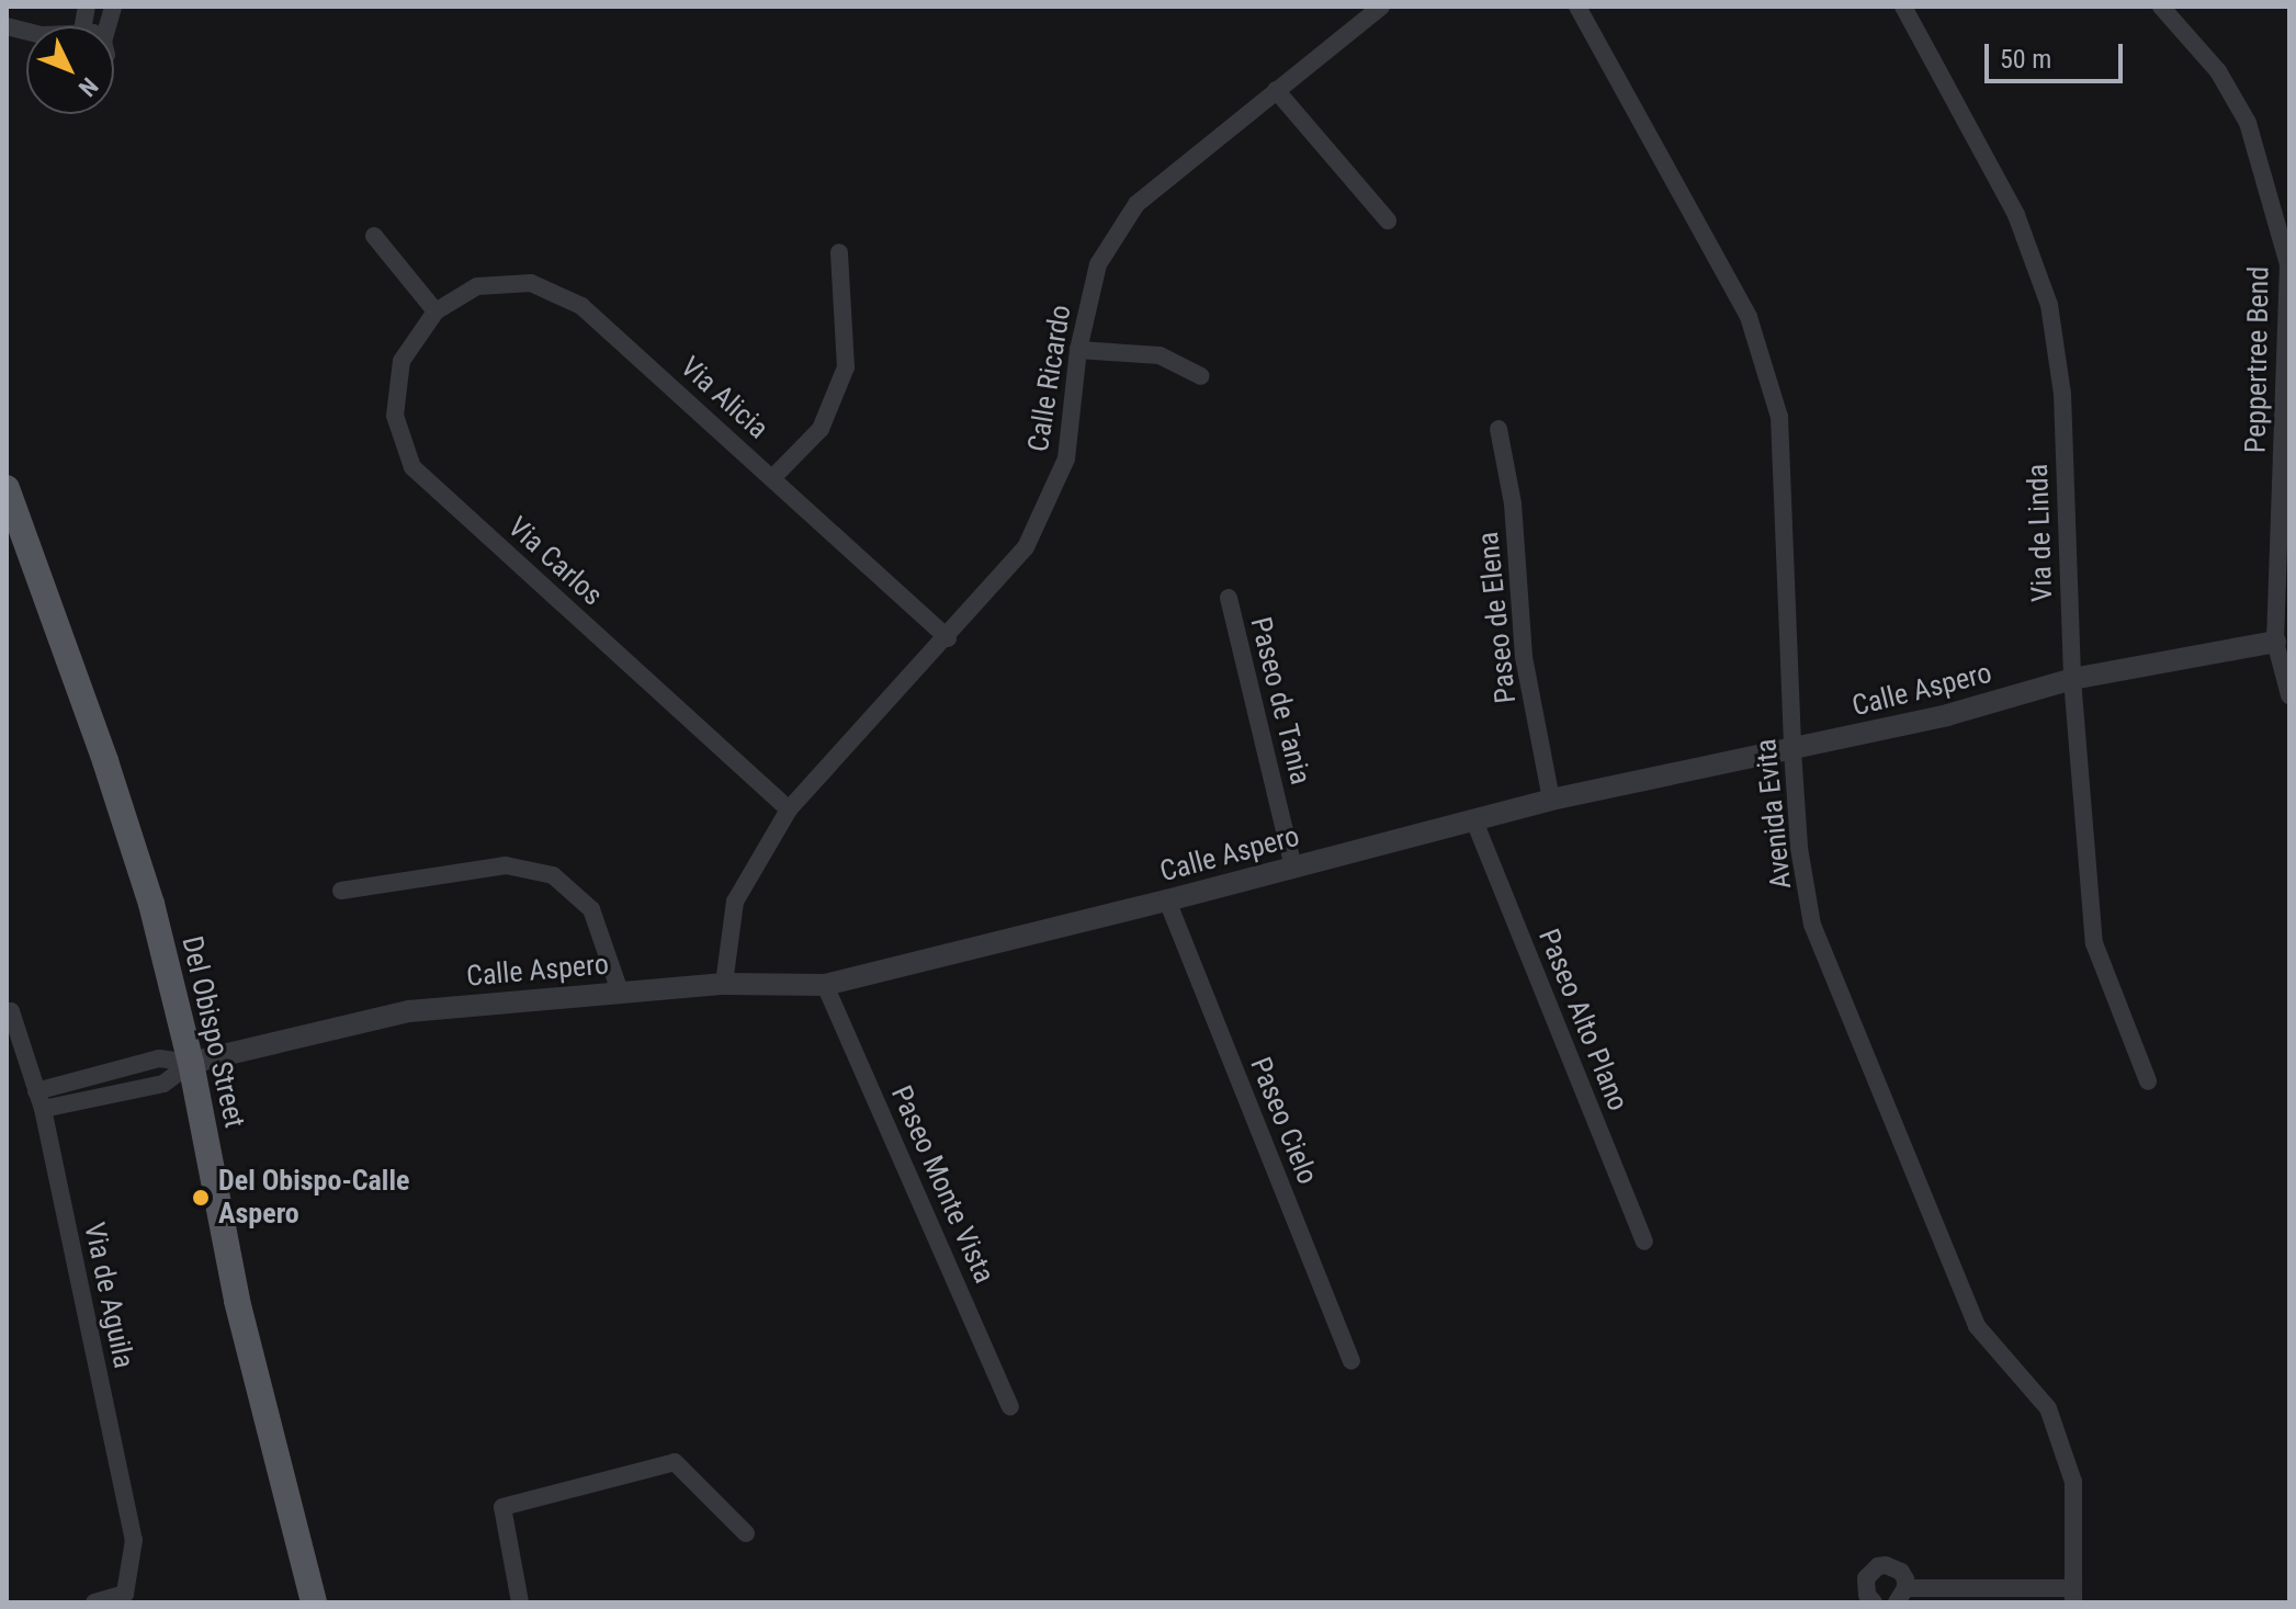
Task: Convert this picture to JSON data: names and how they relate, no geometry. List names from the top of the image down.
{
  "streets": {
    "main road": ["Del Obispo Street"],
    "street": [
      "Peppertree Bend",
      "Calle Ricardo",
      "Via Alicia",
      "Via de Linda",
      "Via Carlos",
      "Paseo de Elena",
      "Calle Aspero",
      "Paseo de Tania",
      "Avenida Evita",
      "Paseo Alto Plano",
      "Paseo Cielo",
      "Paseo Monte Vista",
      "Via de Aguila"
    ]
  },
  "crossings": [
    ["Peppertree Bend", "Calle Aspero"],
    ["Calle Ricardo", "Via Alicia"],
    ["Calle Ricardo", "Via Carlos"],
    ["Calle Ricardo", "Calle Aspero"],
    ["Via Alicia", "Via Carlos"],
    ["Via de Linda", "Calle Aspero"],
    ["Paseo de Elena", "Calle Aspero"],
    ["Calle Aspero", "Paseo de Tania"],
    ["Calle Aspero", "Avenida Evita"],
    ["Calle Aspero", "Paseo Alto Plano"],
    ["Calle Aspero", "Del Obispo Street"],
    ["Calle Aspero", "Paseo Cielo"],
    ["Calle Aspero", "Paseo Monte Vista"],
    ["Calle Aspero", "Via de Aguila"]
  ],
  "places": ["Del Obispo-Calle Aspero"],
  "scale_bar": "50 m",
  "north": "bottom right"
}
